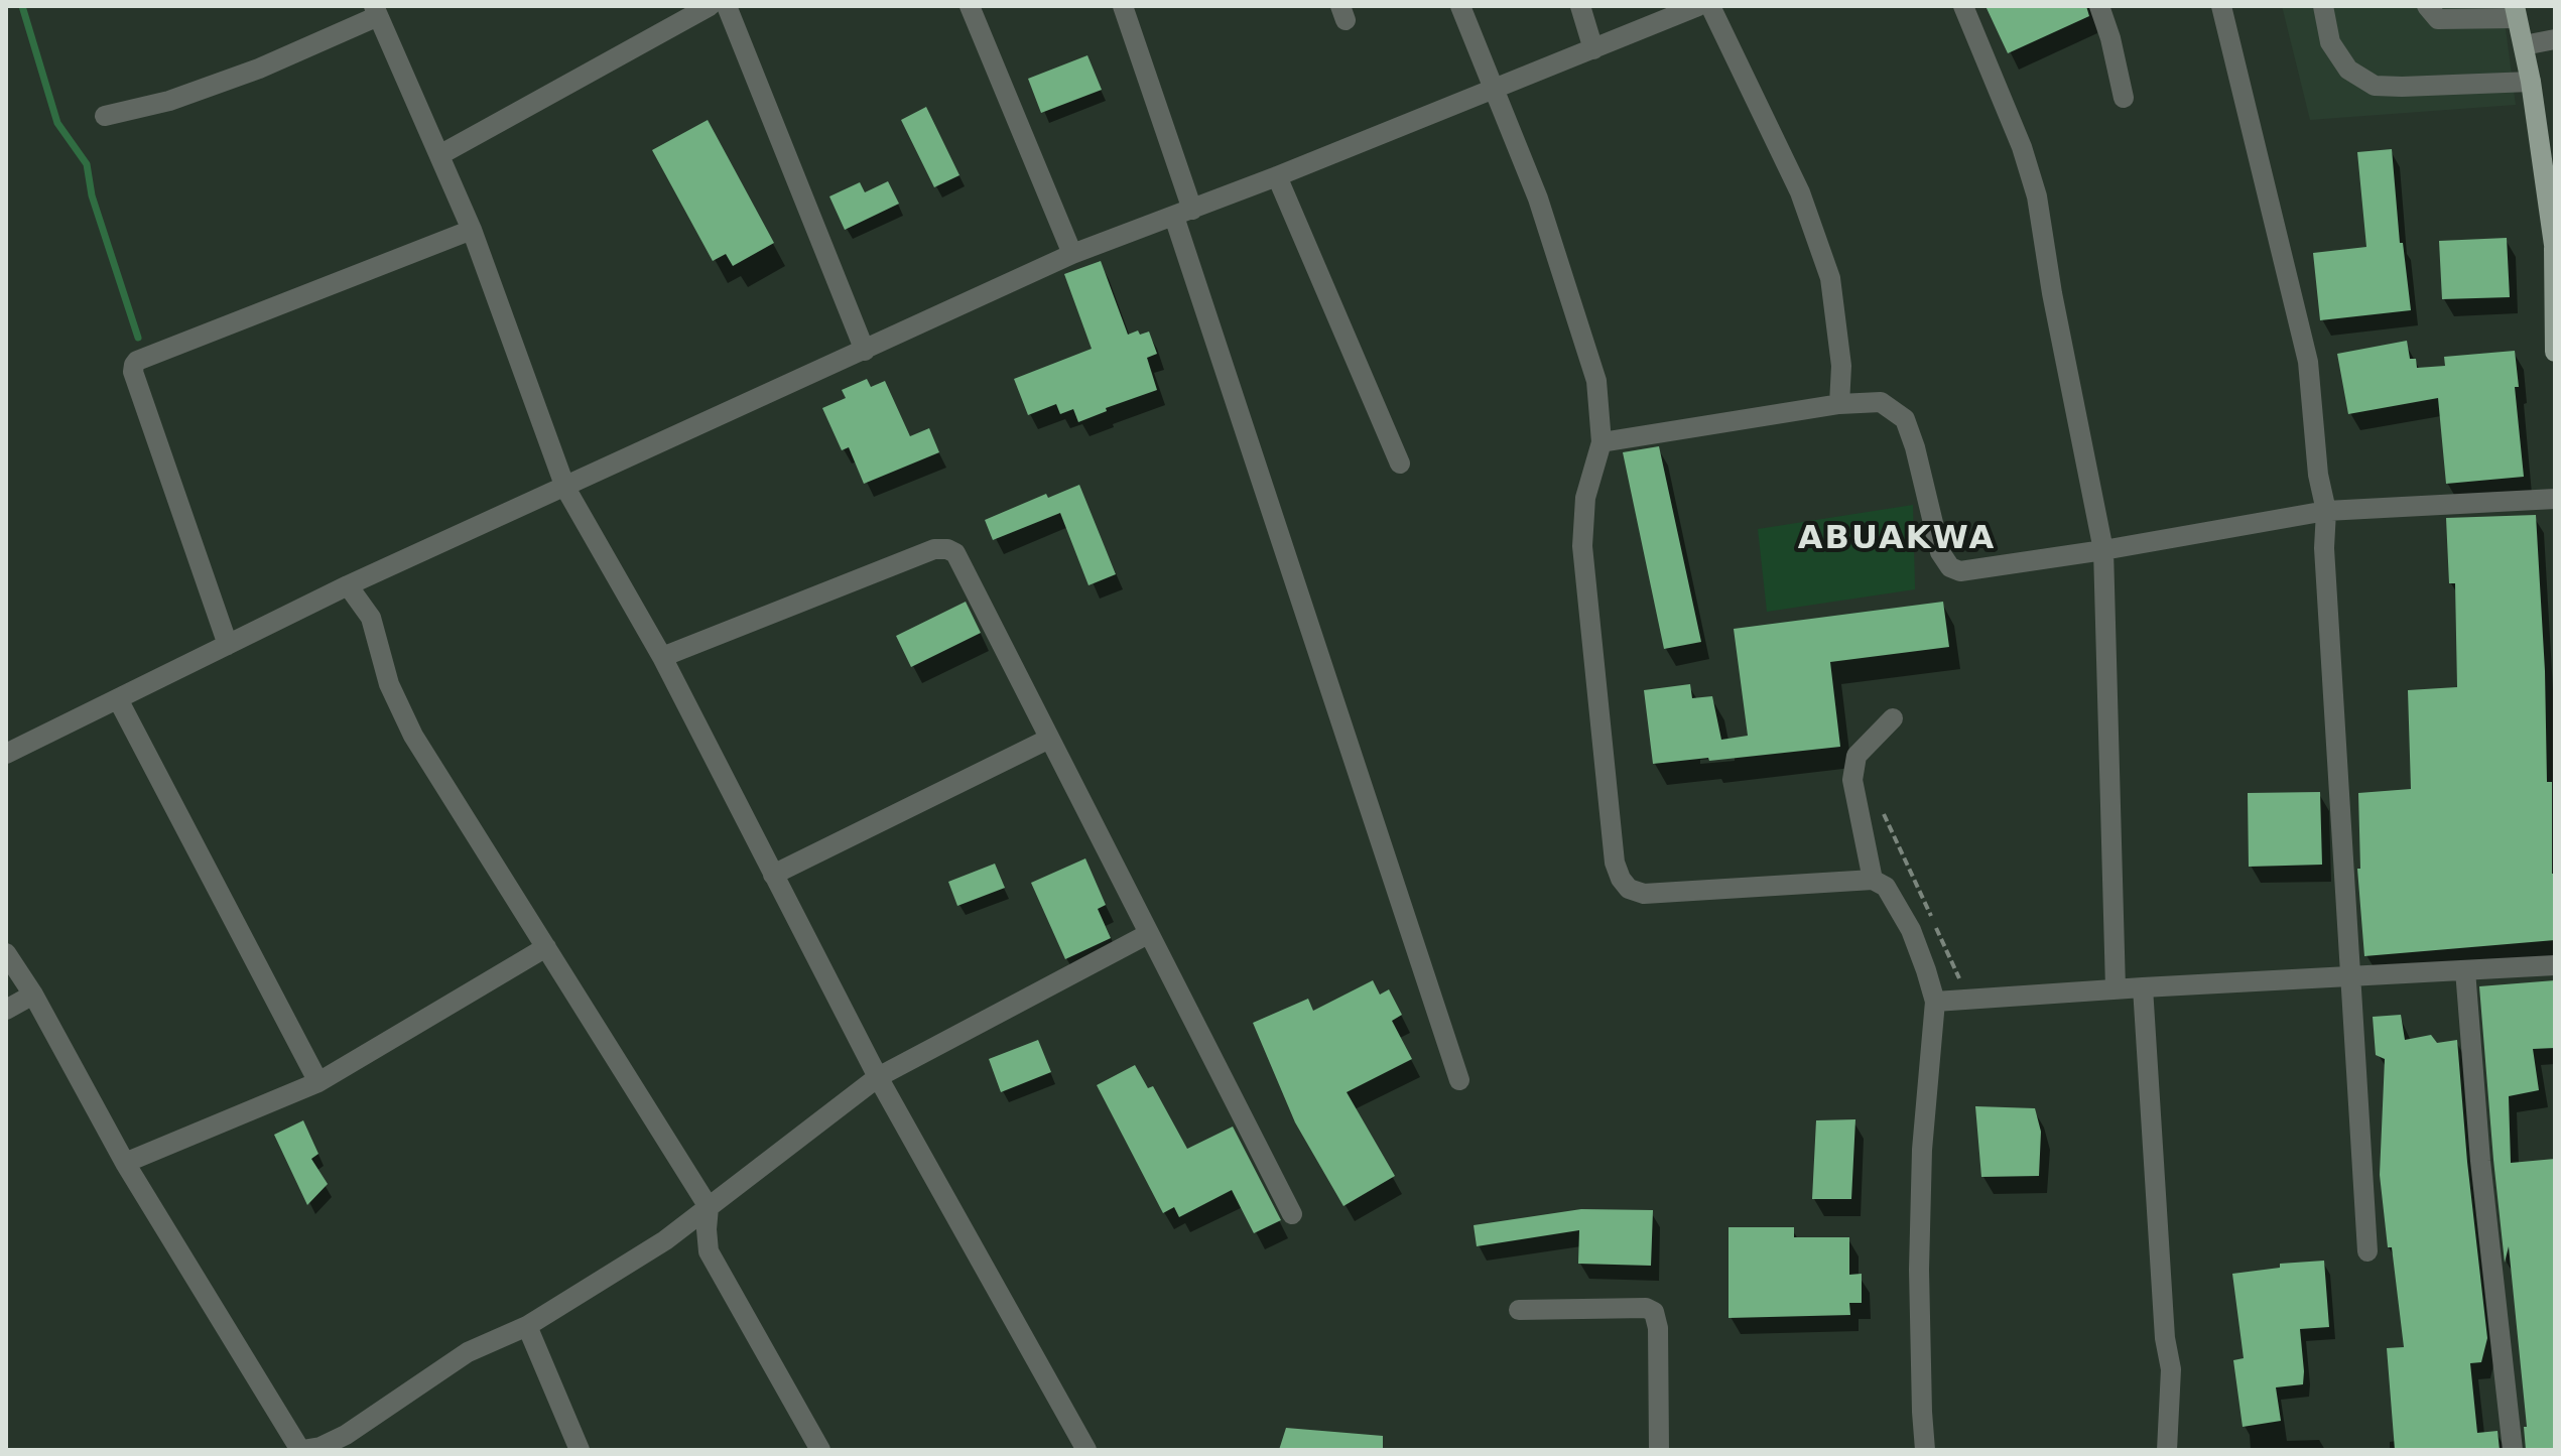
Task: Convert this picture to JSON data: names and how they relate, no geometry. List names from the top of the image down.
{
  "districts": ["ABUAKWA"]
}
